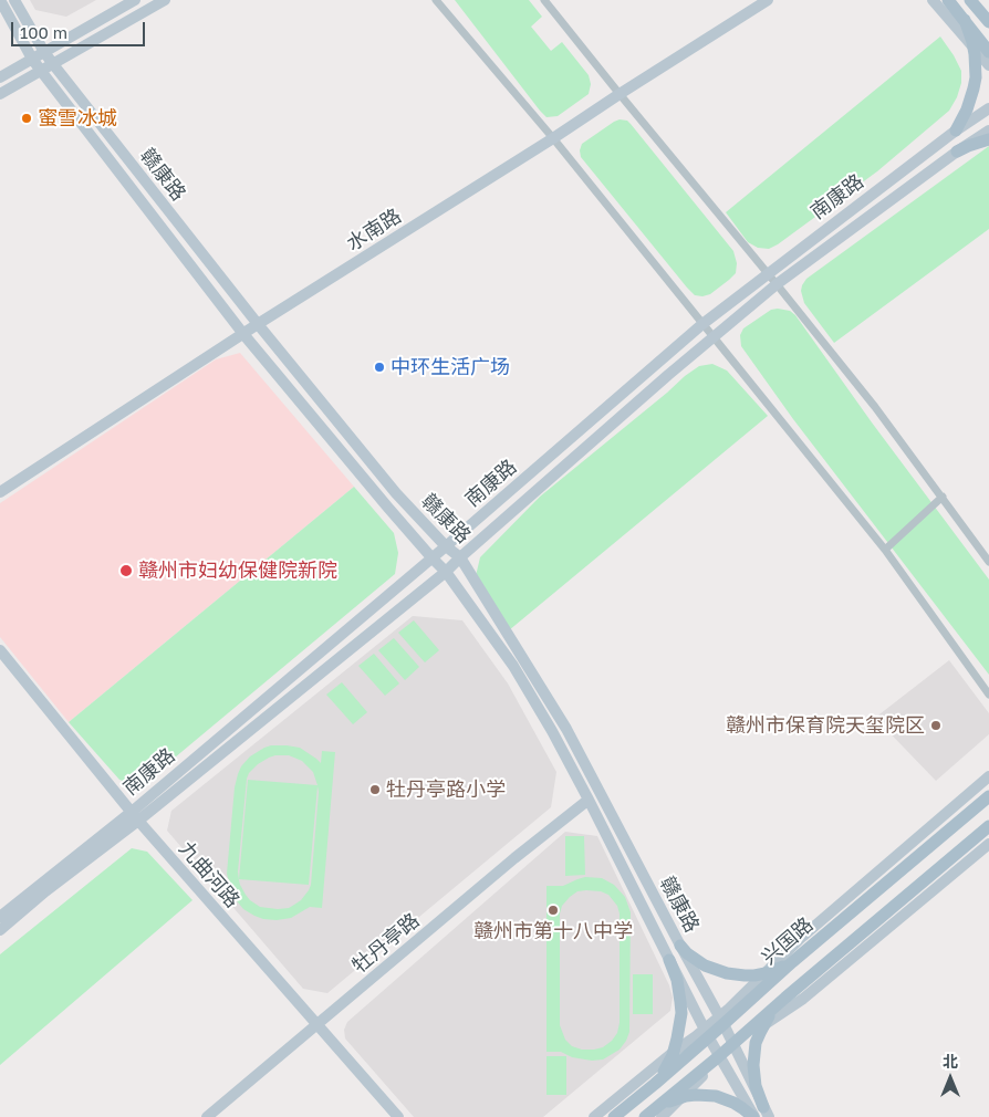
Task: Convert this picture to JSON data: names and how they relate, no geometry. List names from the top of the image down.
{
  "streets": {
    "main road": [
      "赣康路",
      "南康路",
      "水南路",
      "九曲河路",
      "兴国路",
      "牡丹亭路"
    ]
  },
  "crossings": [
    ["赣康路", "南康路"],
    ["赣康路", "水南路"],
    ["赣康路", "兴国路"],
    ["赣康路", "牡丹亭路"],
    ["南康路", "九曲河路"],
    ["九曲河路", "牡丹亭路"]
  ],
  "places": [
    "蜜雪冰城",
    "中环生活广场",
    "赣州市妇幼保健院新院",
    "赣州市保育院天玺院区",
    "牡丹亭路小学",
    "赣州市第十八中学"
  ],
  "scale_bar": "100 m",
  "north": "top"
}
